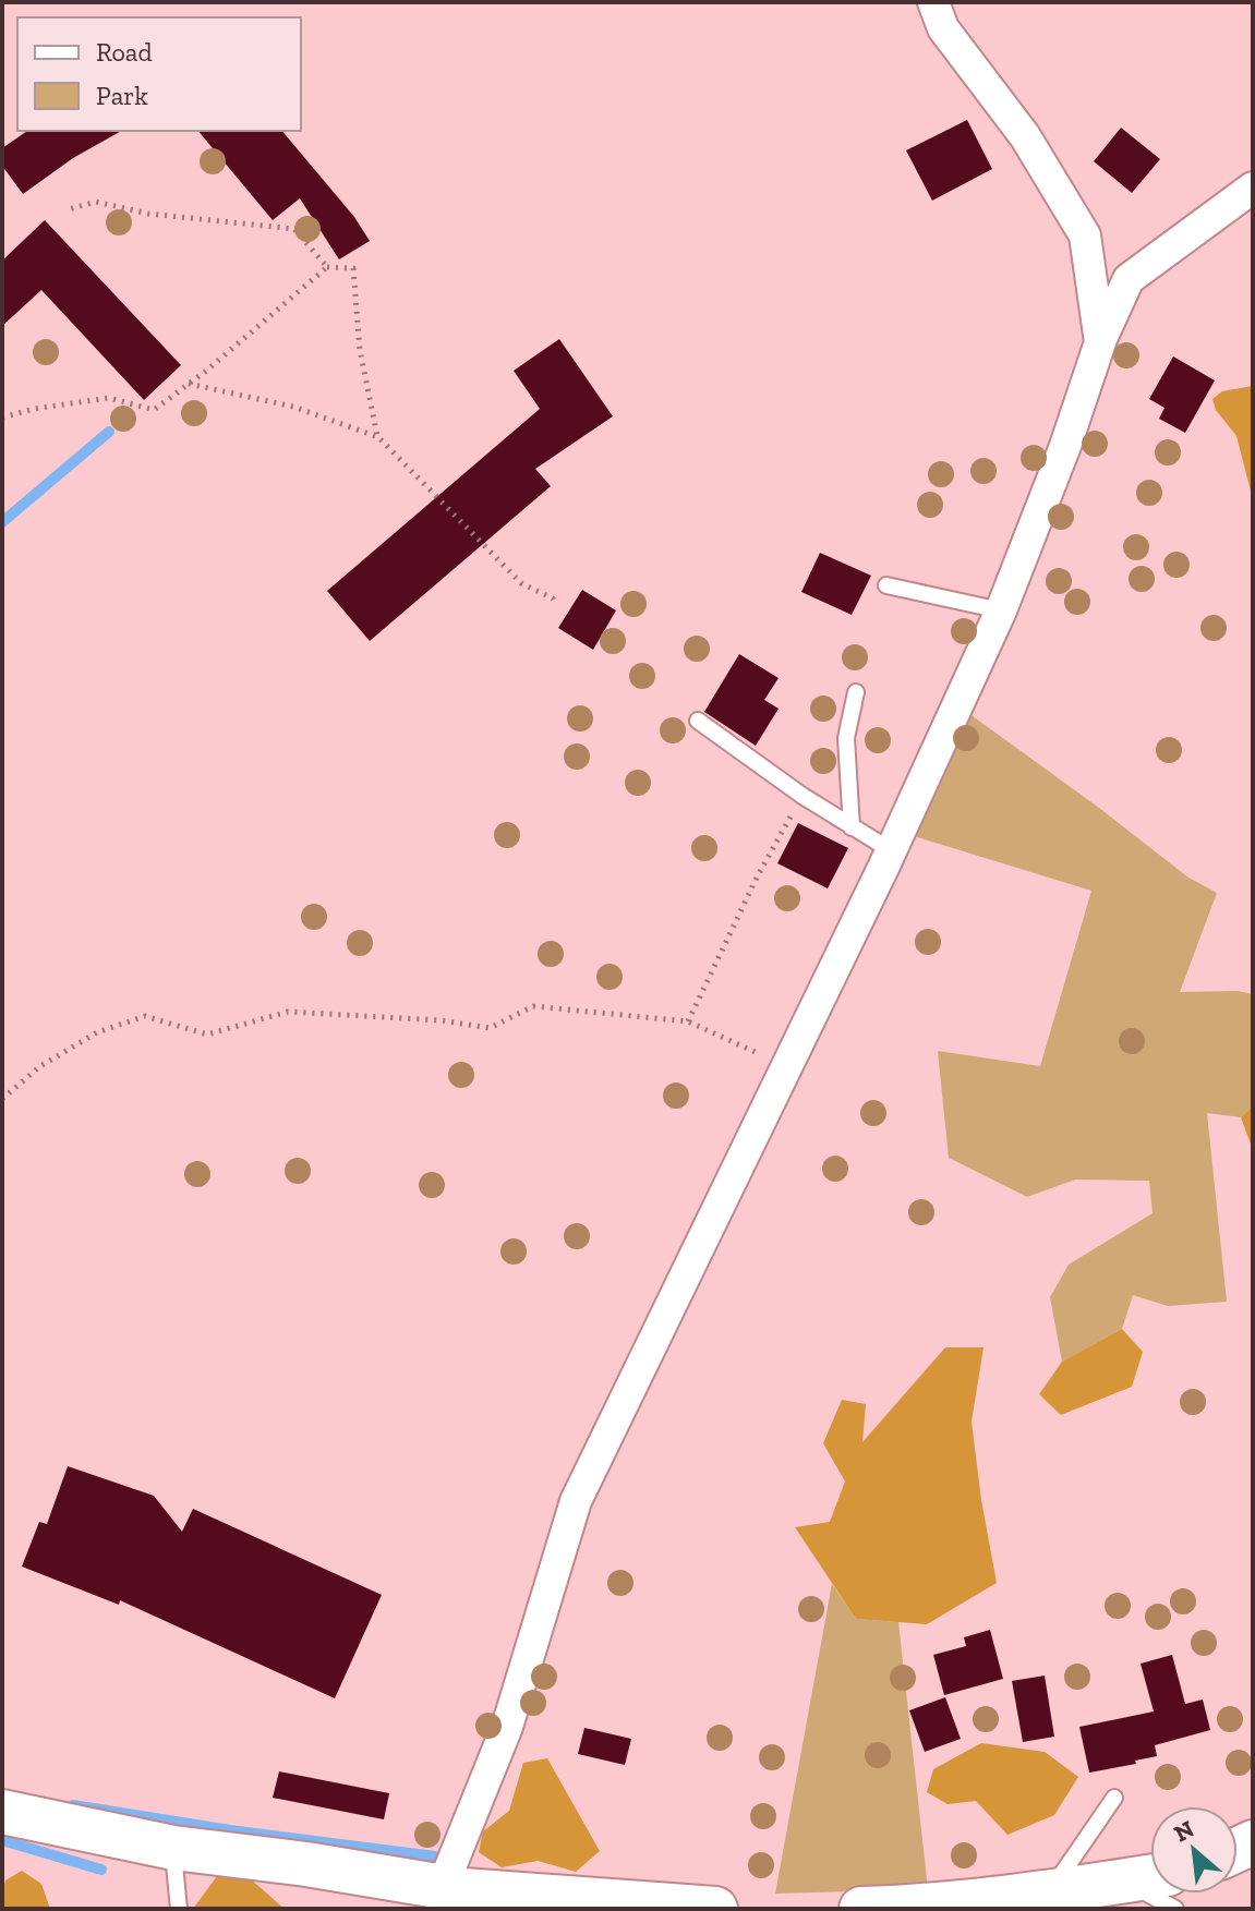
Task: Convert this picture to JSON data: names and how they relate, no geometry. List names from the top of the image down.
{
  "legend": ["Road", "Park"],
  "north": "top left"
}
